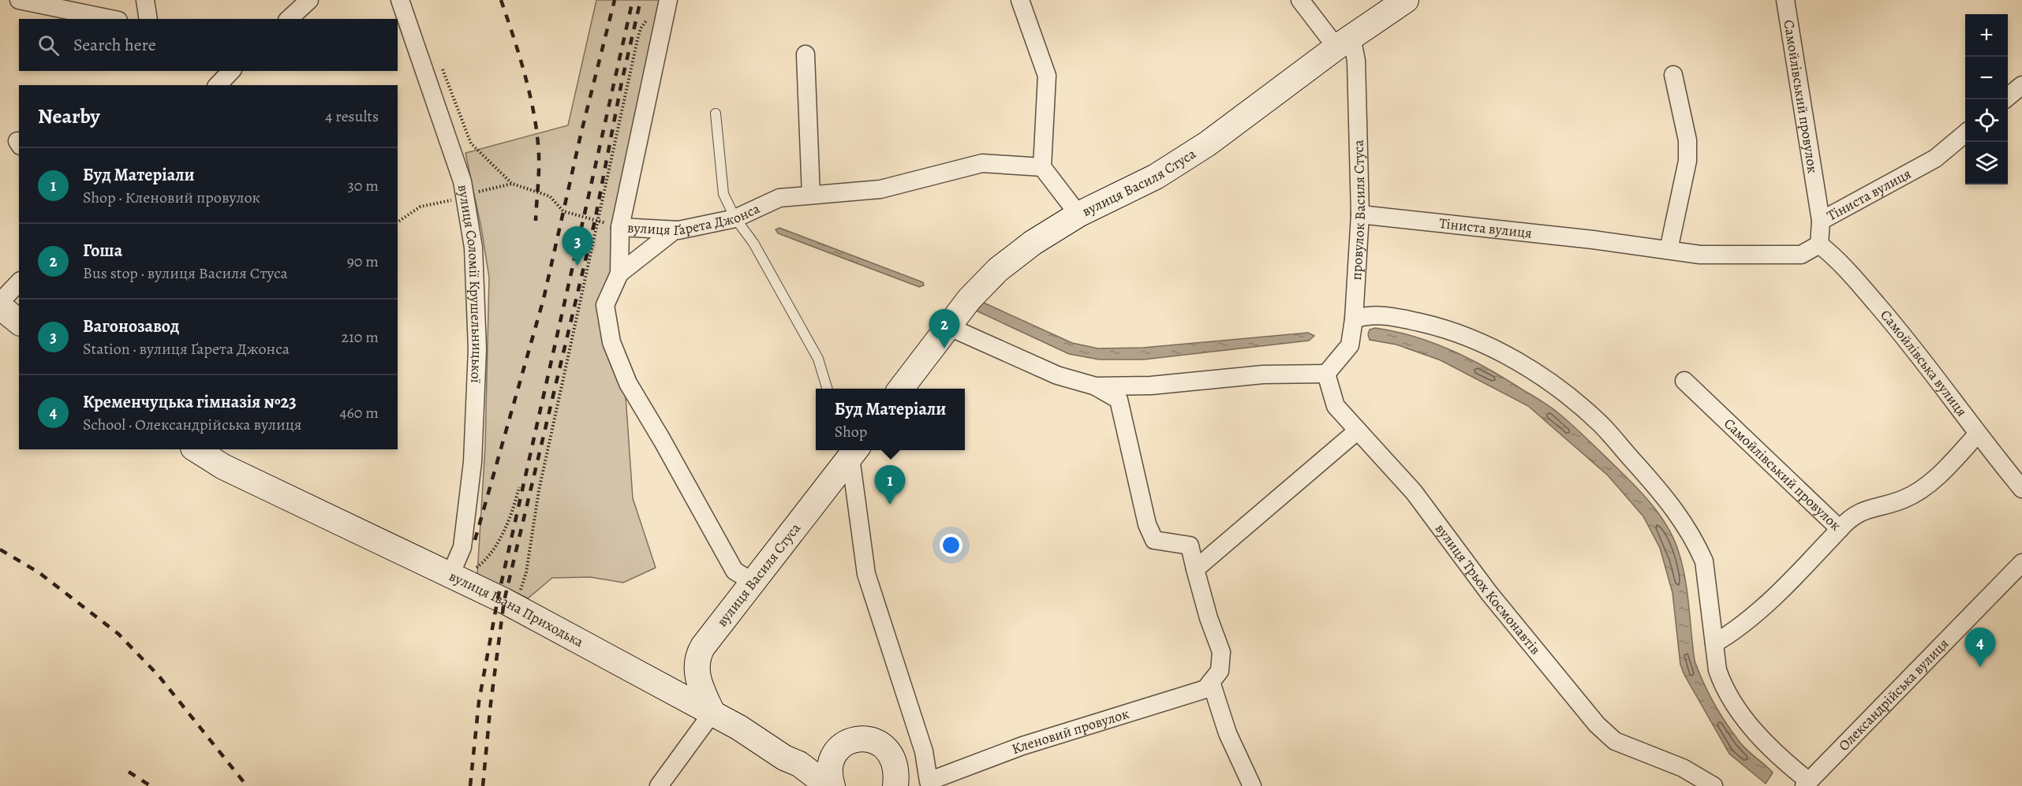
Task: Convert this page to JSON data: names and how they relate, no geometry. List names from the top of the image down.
{
  "streets": {
    "main road": ["вулиця Василя Стуса", "вулиця Івана Приходька"],
    "street": [
      "Самойлівський провулок",
      "Тіниста вулиця",
      "провулок Василя Стуса",
      "вулиця Ґарета Джонса",
      "вулиця Соломії Крушельницької",
      "Самойлівська вулиця",
      "вулиця Трьох Космонавтів",
      "Олександрійська вулиця",
      "Кленовий провулок"
    ]
  },
  "crossings": [
    ["Самойлівський провулок", "Тіниста вулиця"],
    ["Самойлівський провулок", "Самойлівська вулиця"],
    ["вулиця Василя Стуса", "провулок Василя Стуса"],
    ["вулиця Василя Стуса", "вулиця Ґарета Джонса"],
    ["вулиця Василя Стуса", "вулиця Івана Приходька"],
    ["вулиця Василя Стуса", "Кленовий провулок"],
    ["Тіниста вулиця", "провулок Василя Стуса"],
    ["Тіниста вулиця", "Самойлівська вулиця"],
    ["провулок Василя Стуса", "вулиця Трьох Космонавтів"],
    ["вулиця Соломії Крушельницької", "вулиця Івана Приходька"]
  ],
  "page": {
    "map_buttons": ["+", "−"],
    "search": "Search here",
    "heading": ["Nearby", "4 results"],
    "list": [
      {
        "mark": "1",
        "name": "Буд Матерiали",
        "note": "Shop · Кленовий провулок",
        "value": "30 m"
      },
      {
        "mark": "2",
        "name": "Гоша",
        "note": "Bus stop · вулиця Василя Стуса",
        "value": "90 m"
      },
      {
        "mark": "3",
        "name": "Вагонозавод",
        "note": "Station · вулиця Ґарета Джонса",
        "value": "210 m"
      },
      {
        "mark": "4",
        "name": "Кременчуцька гімназія №23",
        "note": "School · Олександрійська вулиця",
        "value": "460 m"
      }
    ],
    "pins": [
      "3",
      "2",
      "1",
      "4"
    ],
    "popup": ["Буд Матерiали", "Shop"]
  }
}
